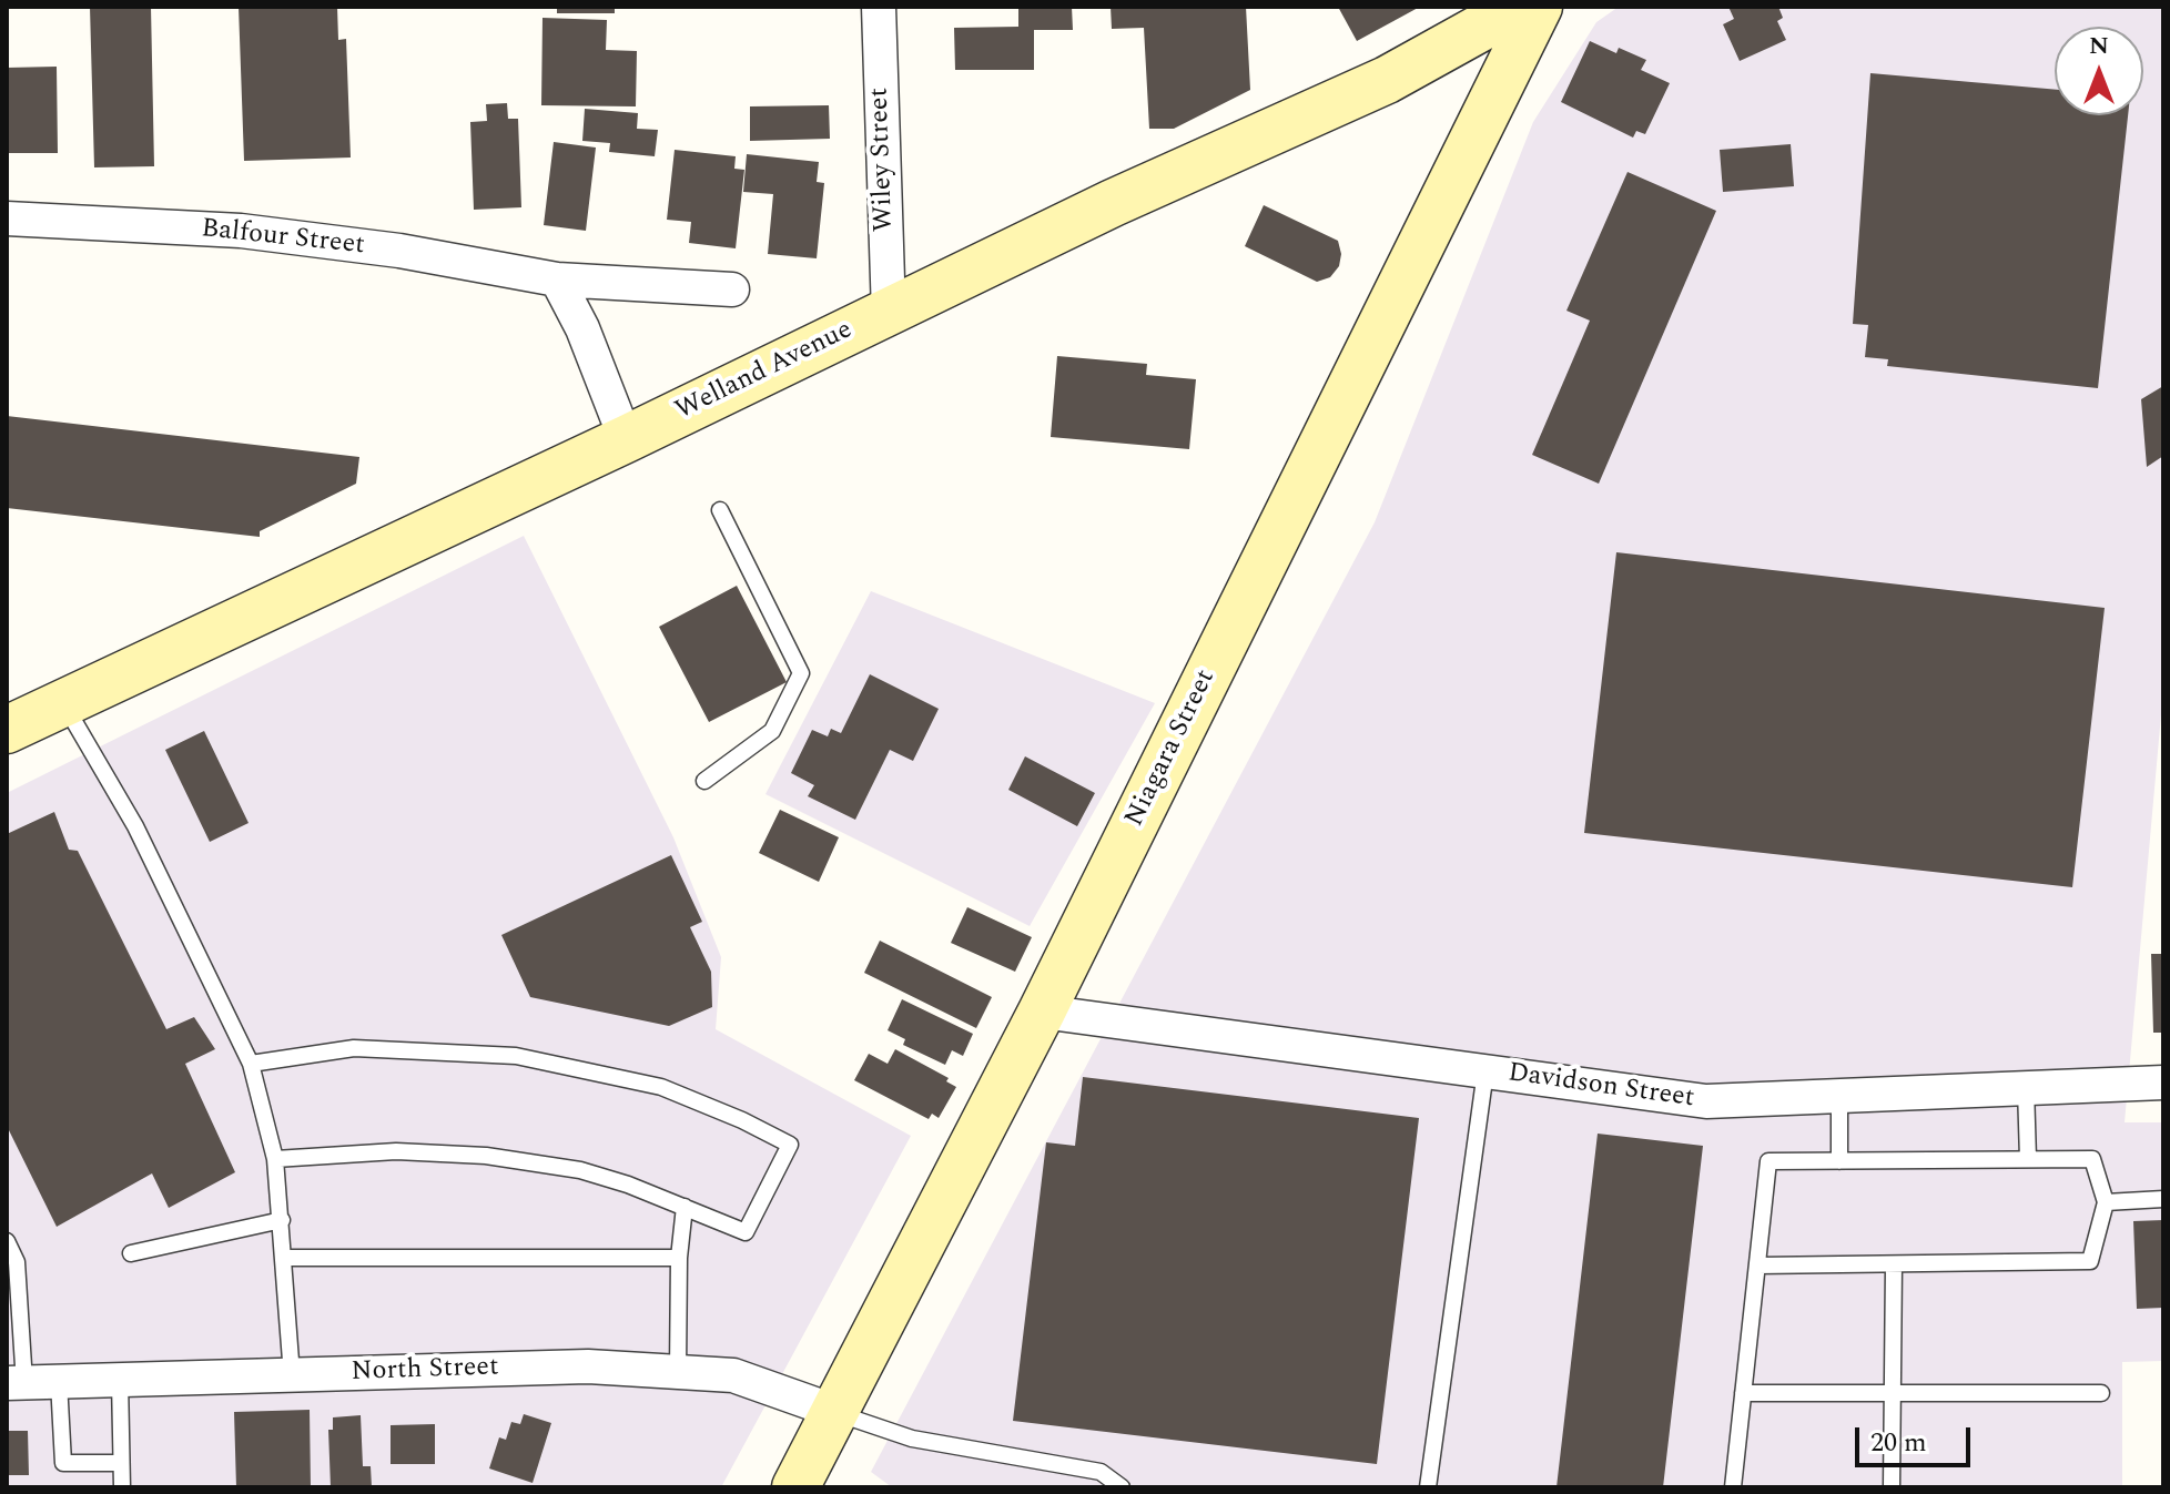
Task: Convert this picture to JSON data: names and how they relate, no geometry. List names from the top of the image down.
{
  "streets": {
    "main road": ["Welland Avenue", "Niagara Street"],
    "street": [
      "Wiley Street",
      "Balfour Street",
      "Davidson Street",
      "North Street"
    ]
  },
  "crossings": [
    ["Wiley Street", "Welland Avenue"],
    ["Niagara Street", "Davidson Street"],
    ["Niagara Street", "North Street"]
  ],
  "scale_bar": "20 m",
  "north": "top"
}
